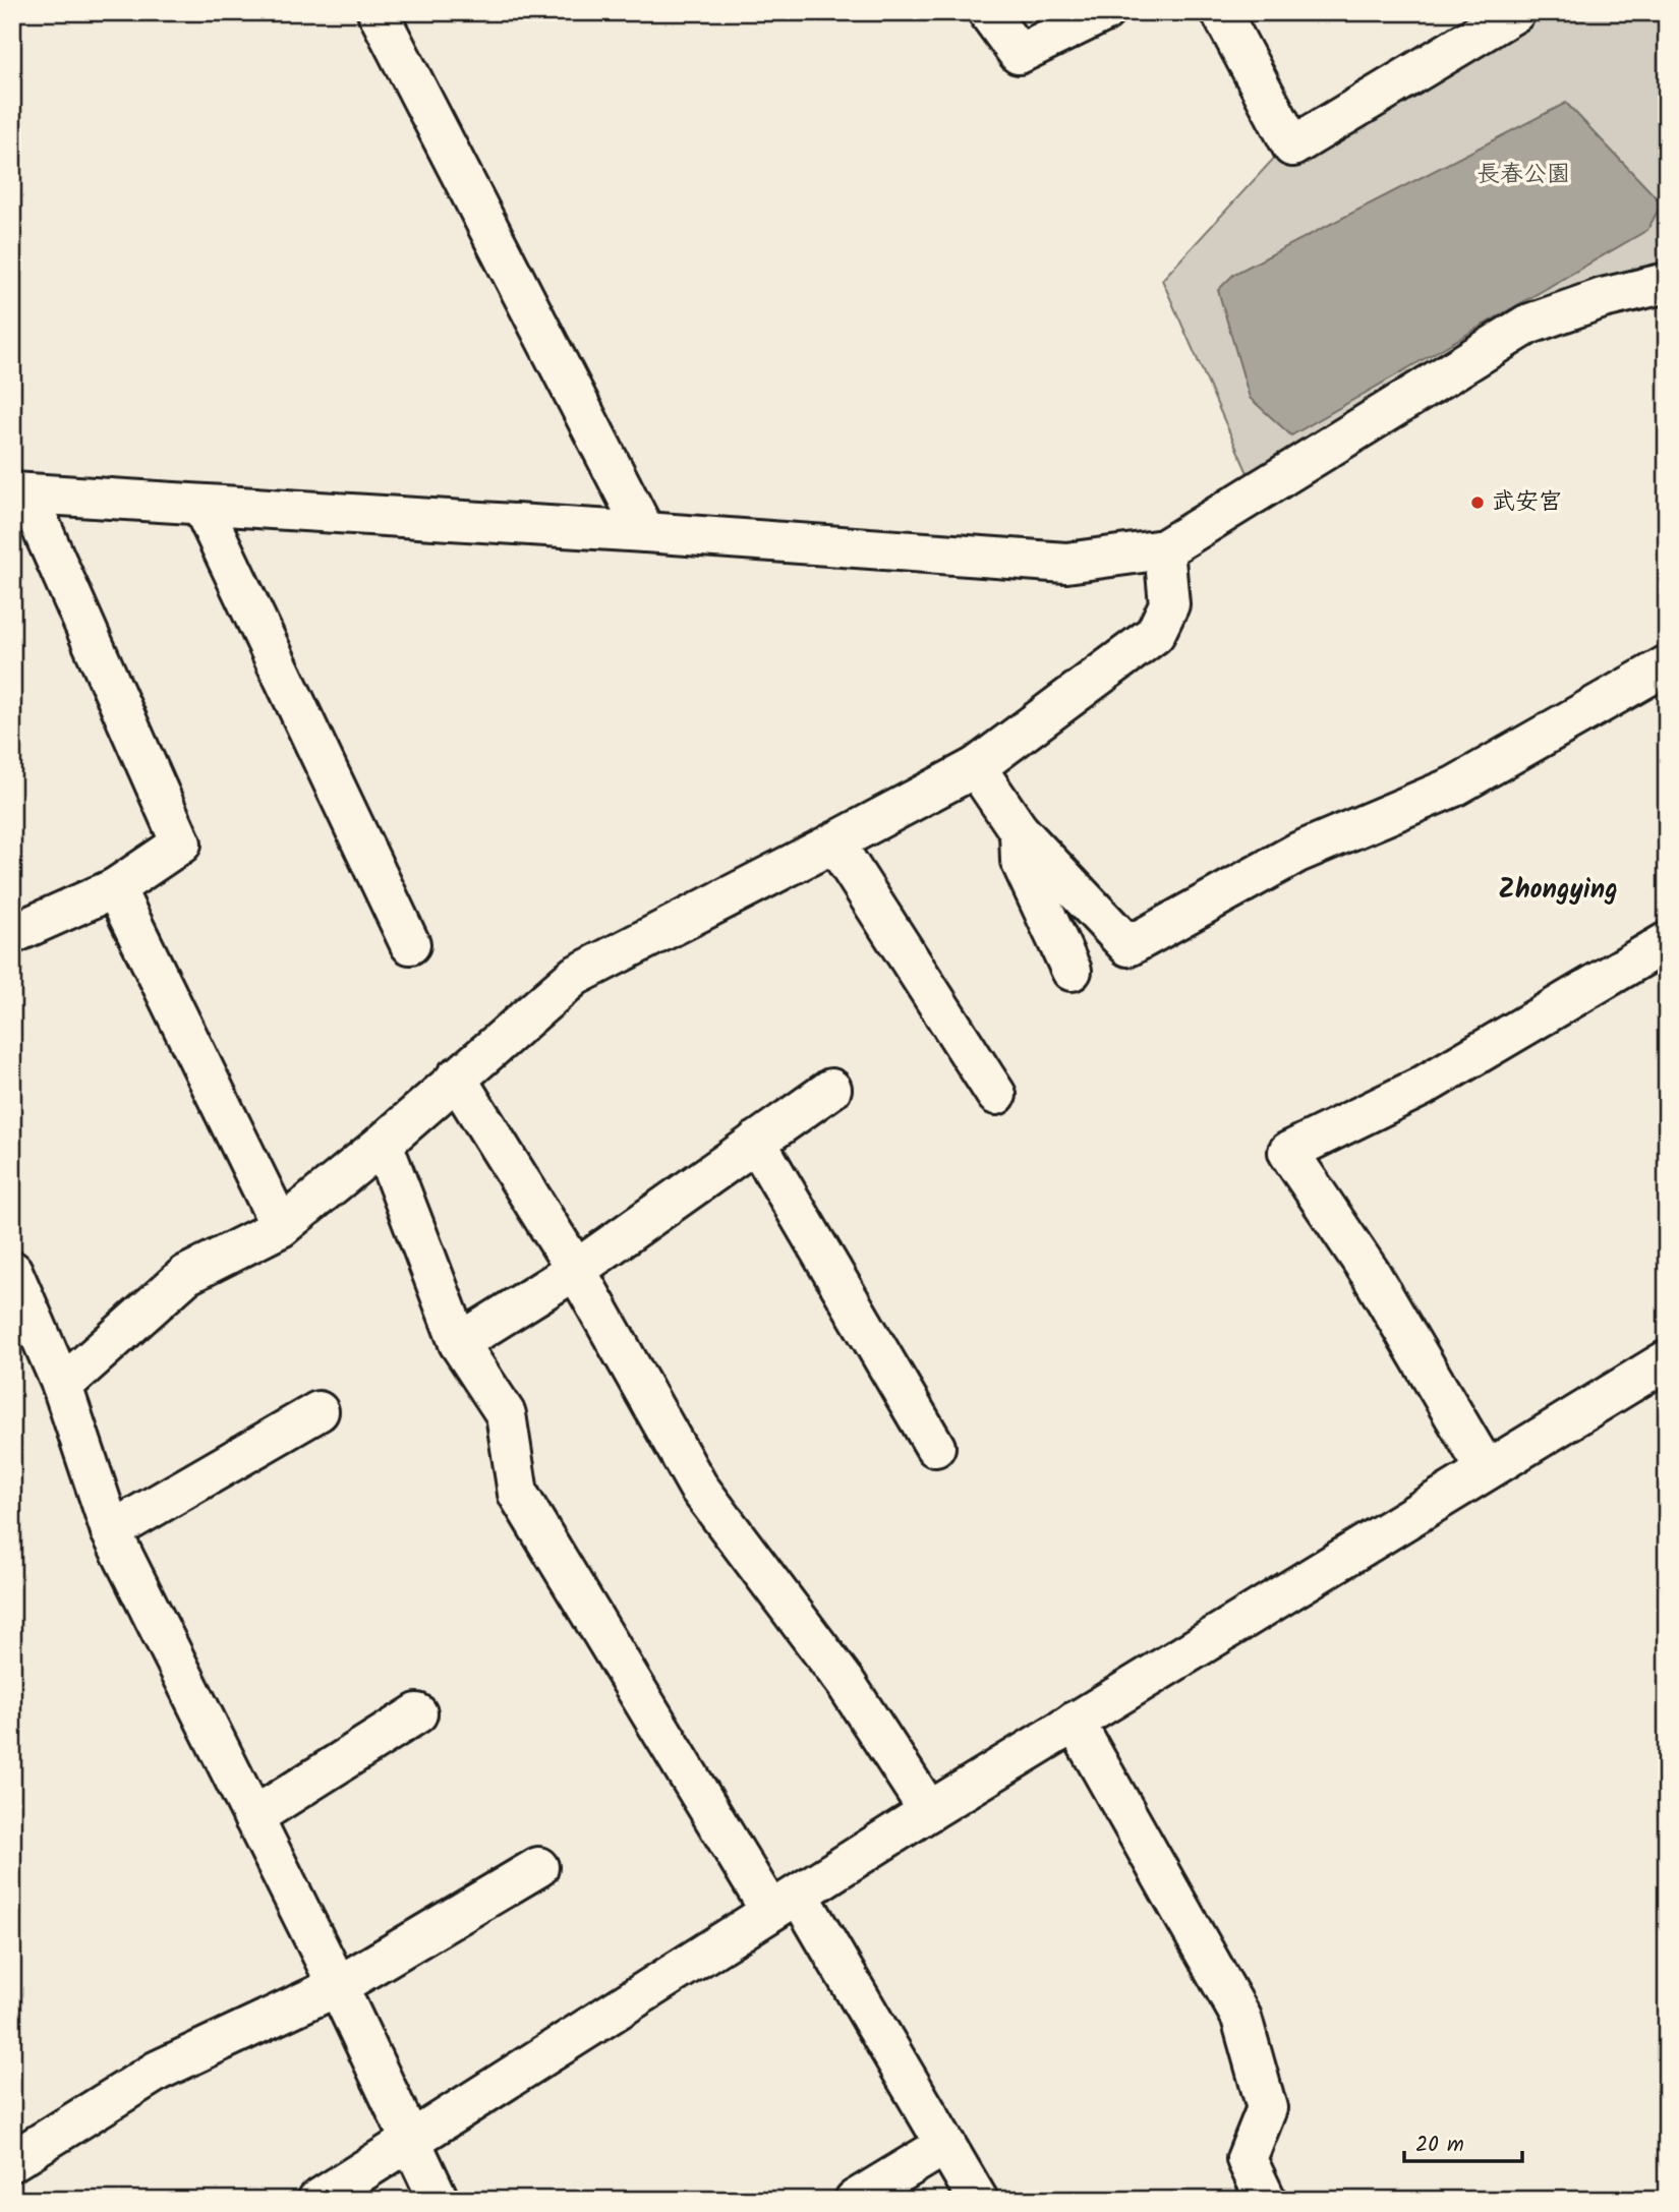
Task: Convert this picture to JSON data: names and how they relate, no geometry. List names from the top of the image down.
{
  "districts": ["Zhongying"],
  "parks": ["長春公園"],
  "places": ["武安宮"],
  "scale_bar": "20 m"
}
